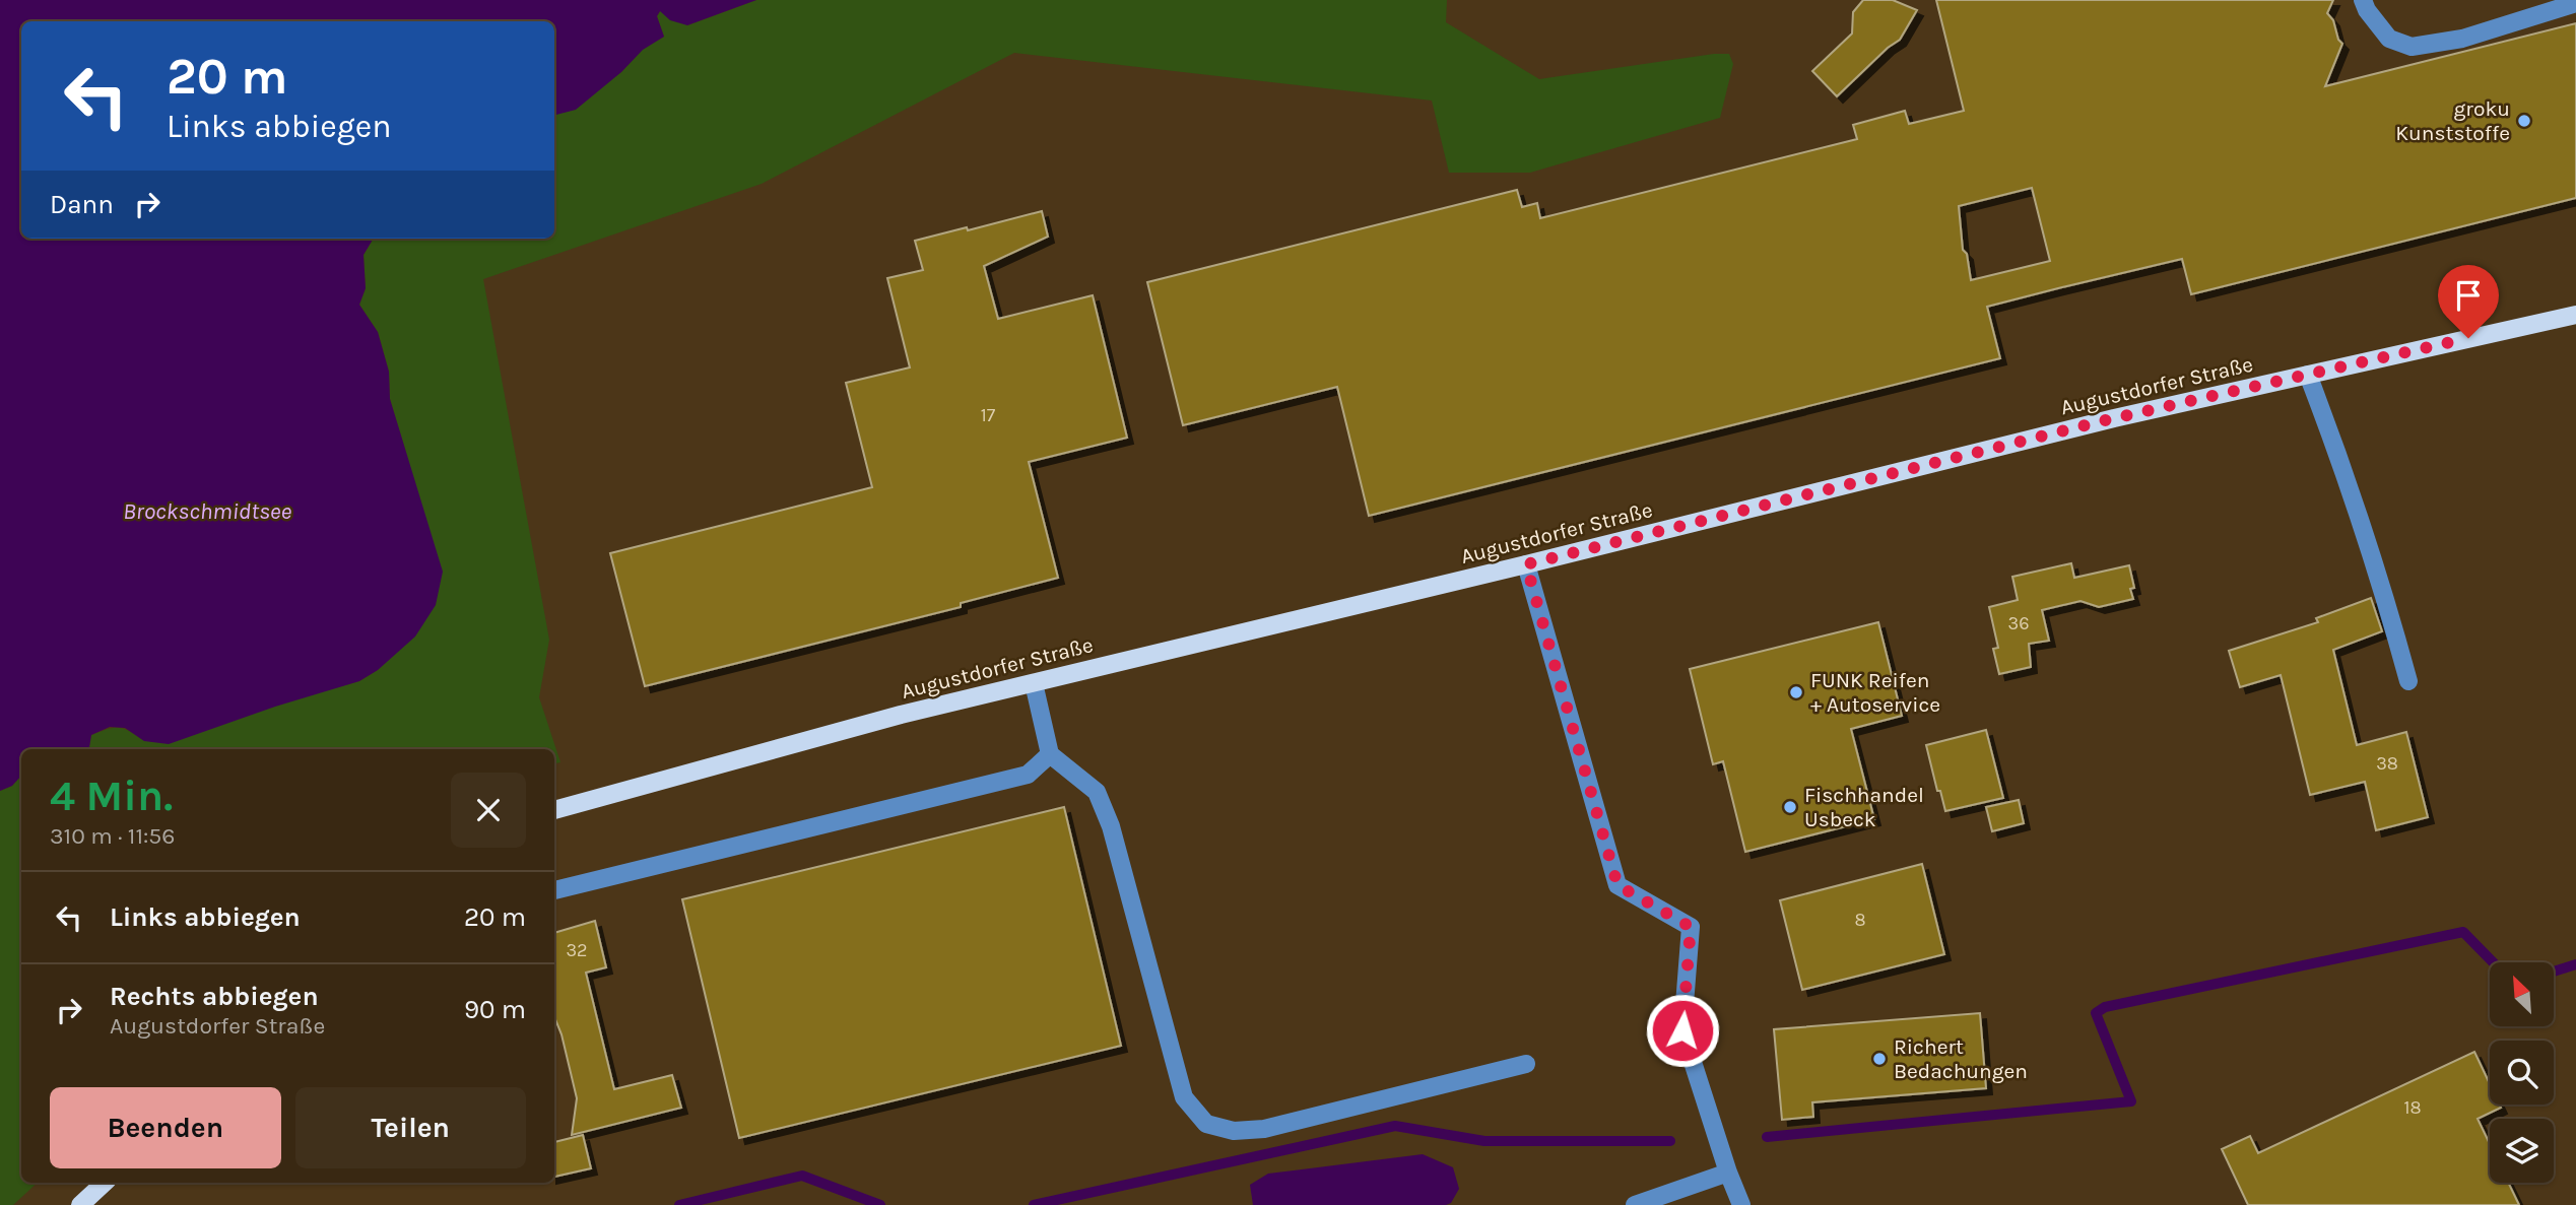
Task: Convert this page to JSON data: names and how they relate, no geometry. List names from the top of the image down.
{
  "streets": {
    "main road": ["Augustdorfer Straße"]
  },
  "water": ["Brockschmidtsee"],
  "places": [
    "groku Kunststoffe",
    "FUNK Reifen + Autoservice",
    "Fischhandel Usbeck",
    "Richert Bedachungen"
  ],
  "house_numbers": [
    "17",
    "36",
    "38",
    "8",
    "32",
    "18"
  ],
  "north": "top left",
  "page": {
    "turn": ["20 m", "Links abbiegen"],
    "then": "Dann",
    "heading": ["4 Min.", "310 m · 11:56"],
    "list": [
      {
        "name": "Links abbiegen",
        "value": "20 m"
      },
      {
        "name": "Rechts abbiegen",
        "note": "Augustdorfer Straße",
        "value": "90 m"
      }
    ],
    "buttons": ["Beenden", "Teilen"]
  }
}
